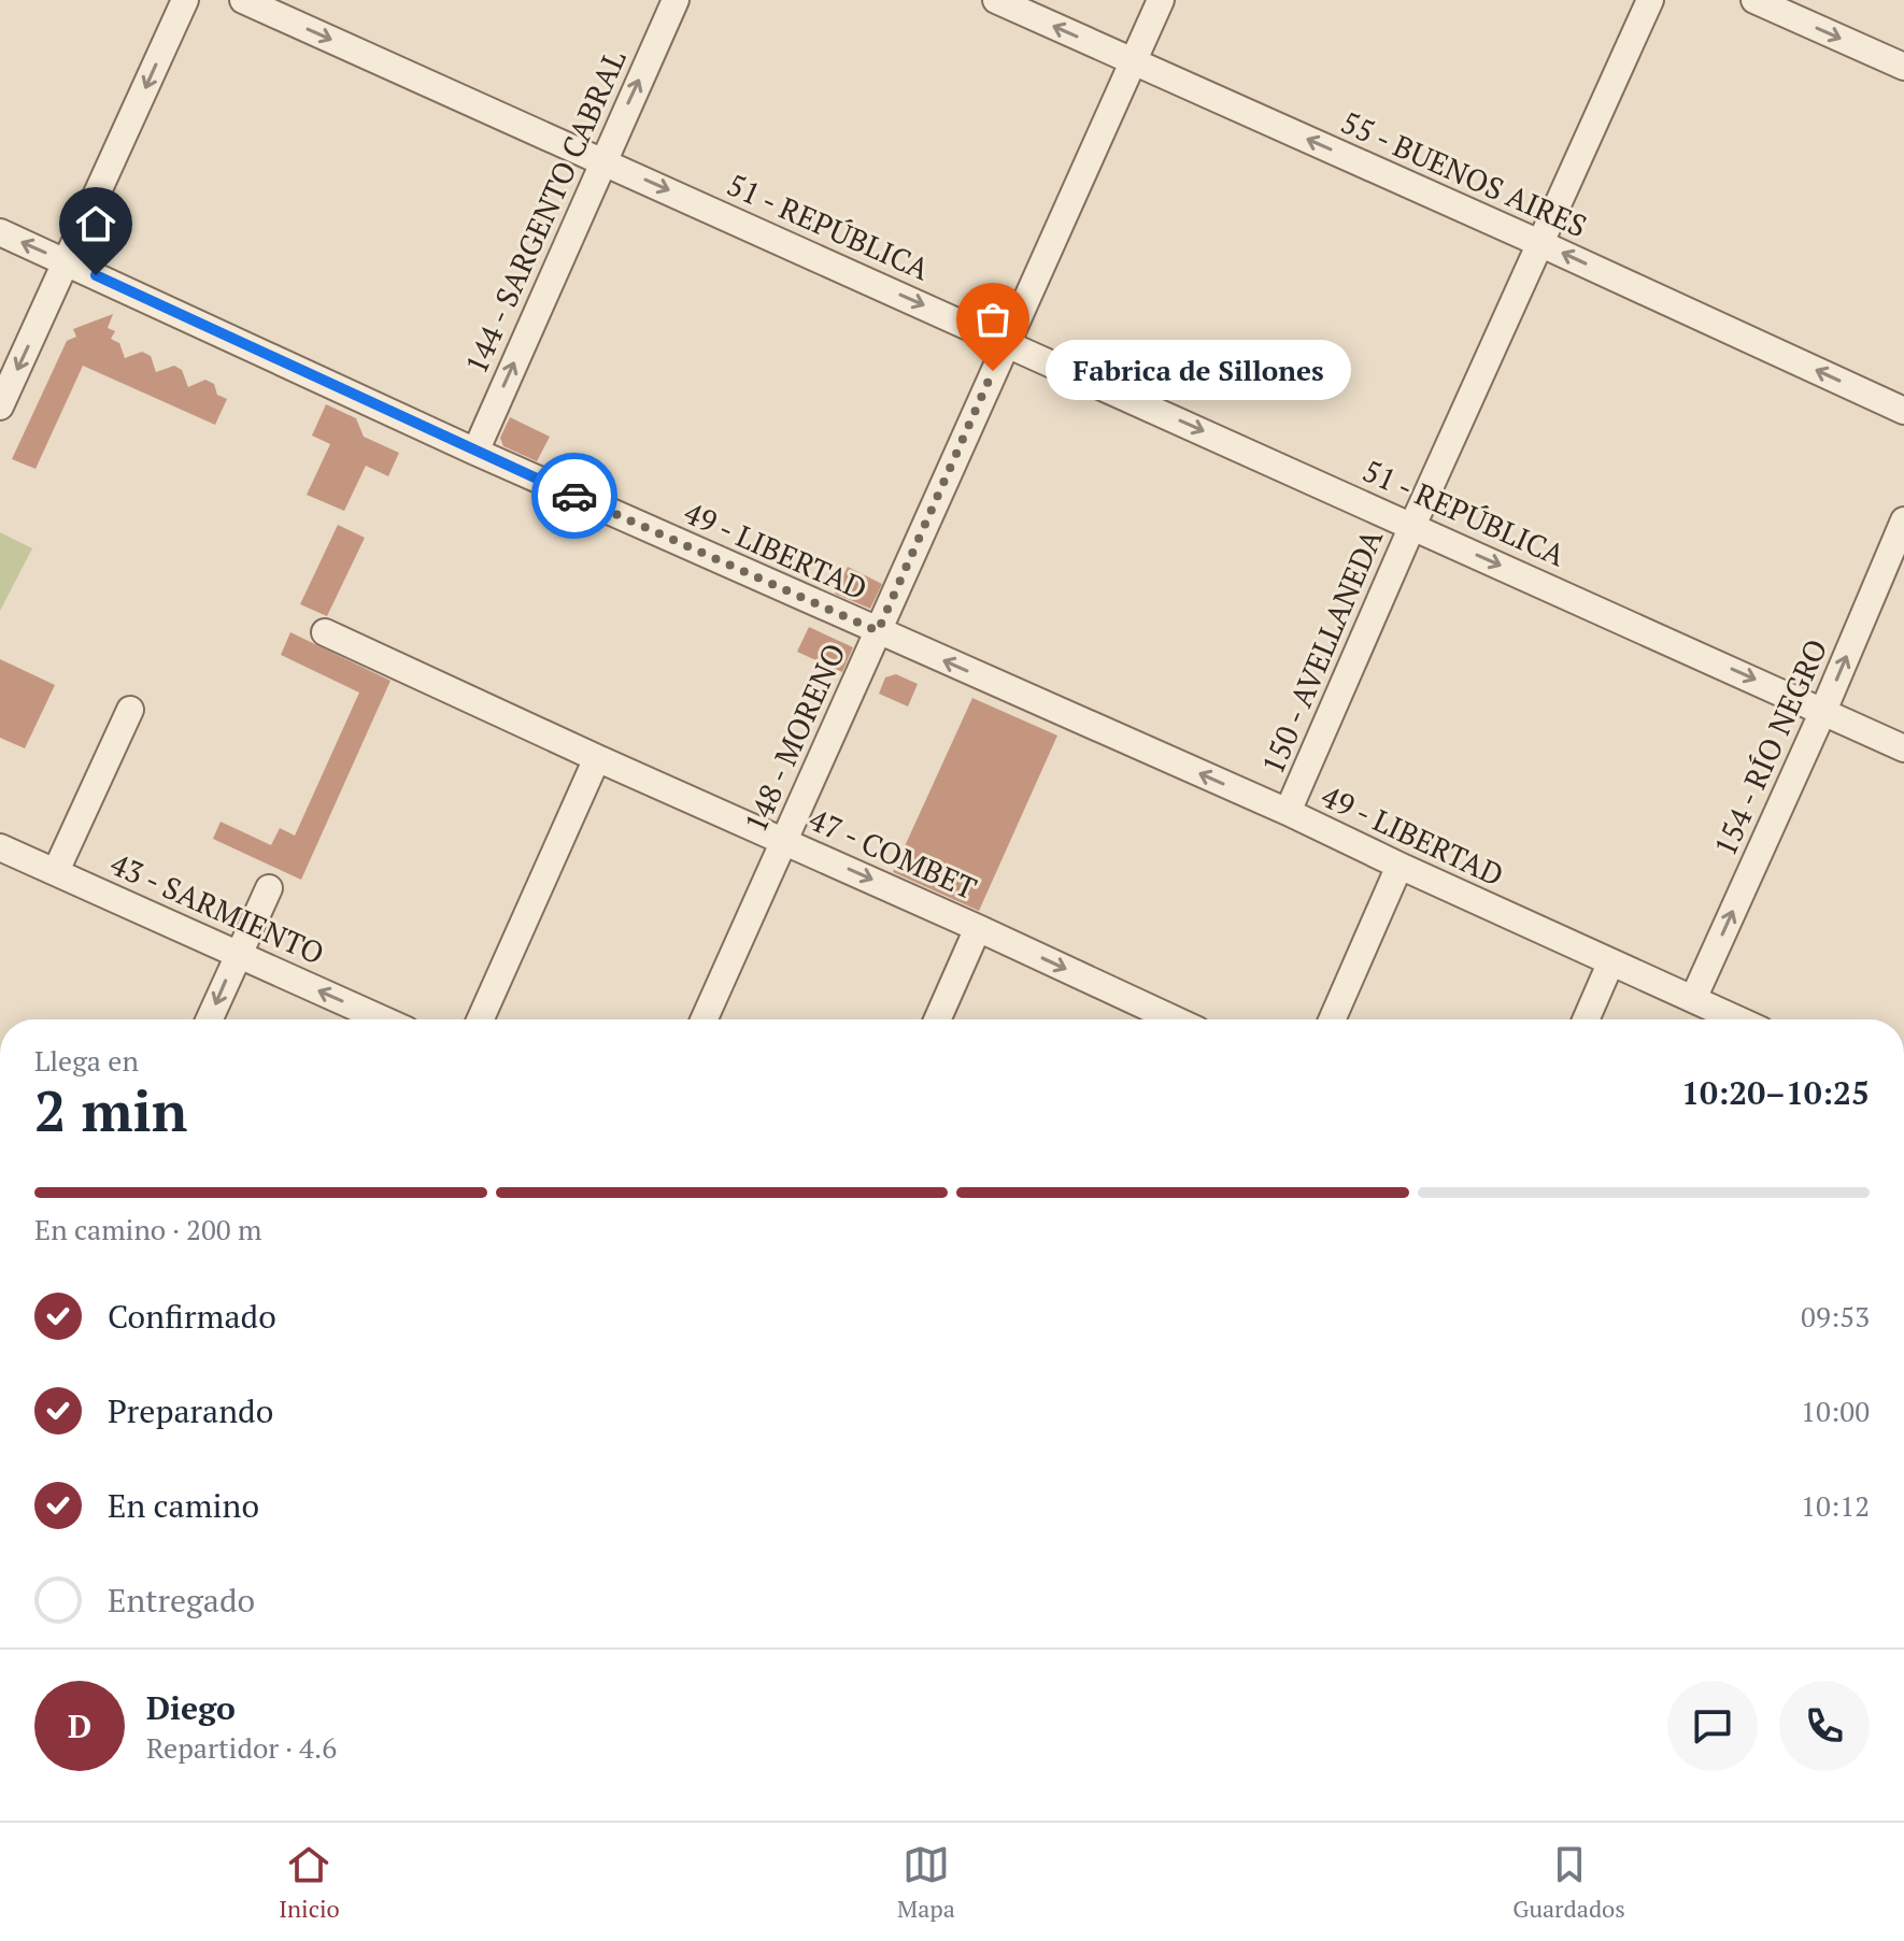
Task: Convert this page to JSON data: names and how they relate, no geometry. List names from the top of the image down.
{
  "streets": {
    "street": [
      "55 - BUENOS AIRES",
      "144 - SARGENTO CABRAL",
      "51 - REPÚBLICA",
      "49 - LIBERTAD",
      "150 - AVELLANEDA",
      "148 - MORENO",
      "154 - RÍO NEGRO",
      "47 - COMBET",
      "43 - SARMIENTO"
    ]
  },
  "crossings": [
    ["55 - BUENOS AIRES", "150 - AVELLANEDA"],
    ["55 - BUENOS AIRES", "148 - MORENO"],
    ["144 - SARGENTO CABRAL", "51 - REPÚBLICA"],
    ["144 - SARGENTO CABRAL", "49 - LIBERTAD"],
    ["51 - REPÚBLICA", "150 - AVELLANEDA"],
    ["51 - REPÚBLICA", "148 - MORENO"],
    ["51 - REPÚBLICA", "154 - RÍO NEGRO"],
    ["49 - LIBERTAD", "150 - AVELLANEDA"],
    ["49 - LIBERTAD", "148 - MORENO"],
    ["49 - LIBERTAD", "154 - RÍO NEGRO"],
    ["148 - MORENO", "47 - COMBET"]
  ],
  "one_way": [
    "55 - BUENOS AIRES",
    "144 - SARGENTO CABRAL",
    "51 - REPÚBLICA",
    "154 - RÍO NEGRO",
    "47 - COMBET",
    "43 - SARMIENTO"
  ],
  "places": ["Fabrica de Sillones"],
  "page": {
    "bubble": "Fabrica de Sillones",
    "heading": ["2 min", "Llega en", "10:20–10:25"],
    "panel": ["Diego", "Repartidor · 4.6"],
    "bar": "En camino · 200 m",
    "list": [
      ["Confirmado", "09:53"],
      ["Preparando", "10:00"],
      ["En camino", "10:12"],
      "Entregado"
    ],
    "round": "D",
    "tabs": ["Inicio", "Mapa", "Guardados"]
  }
}
